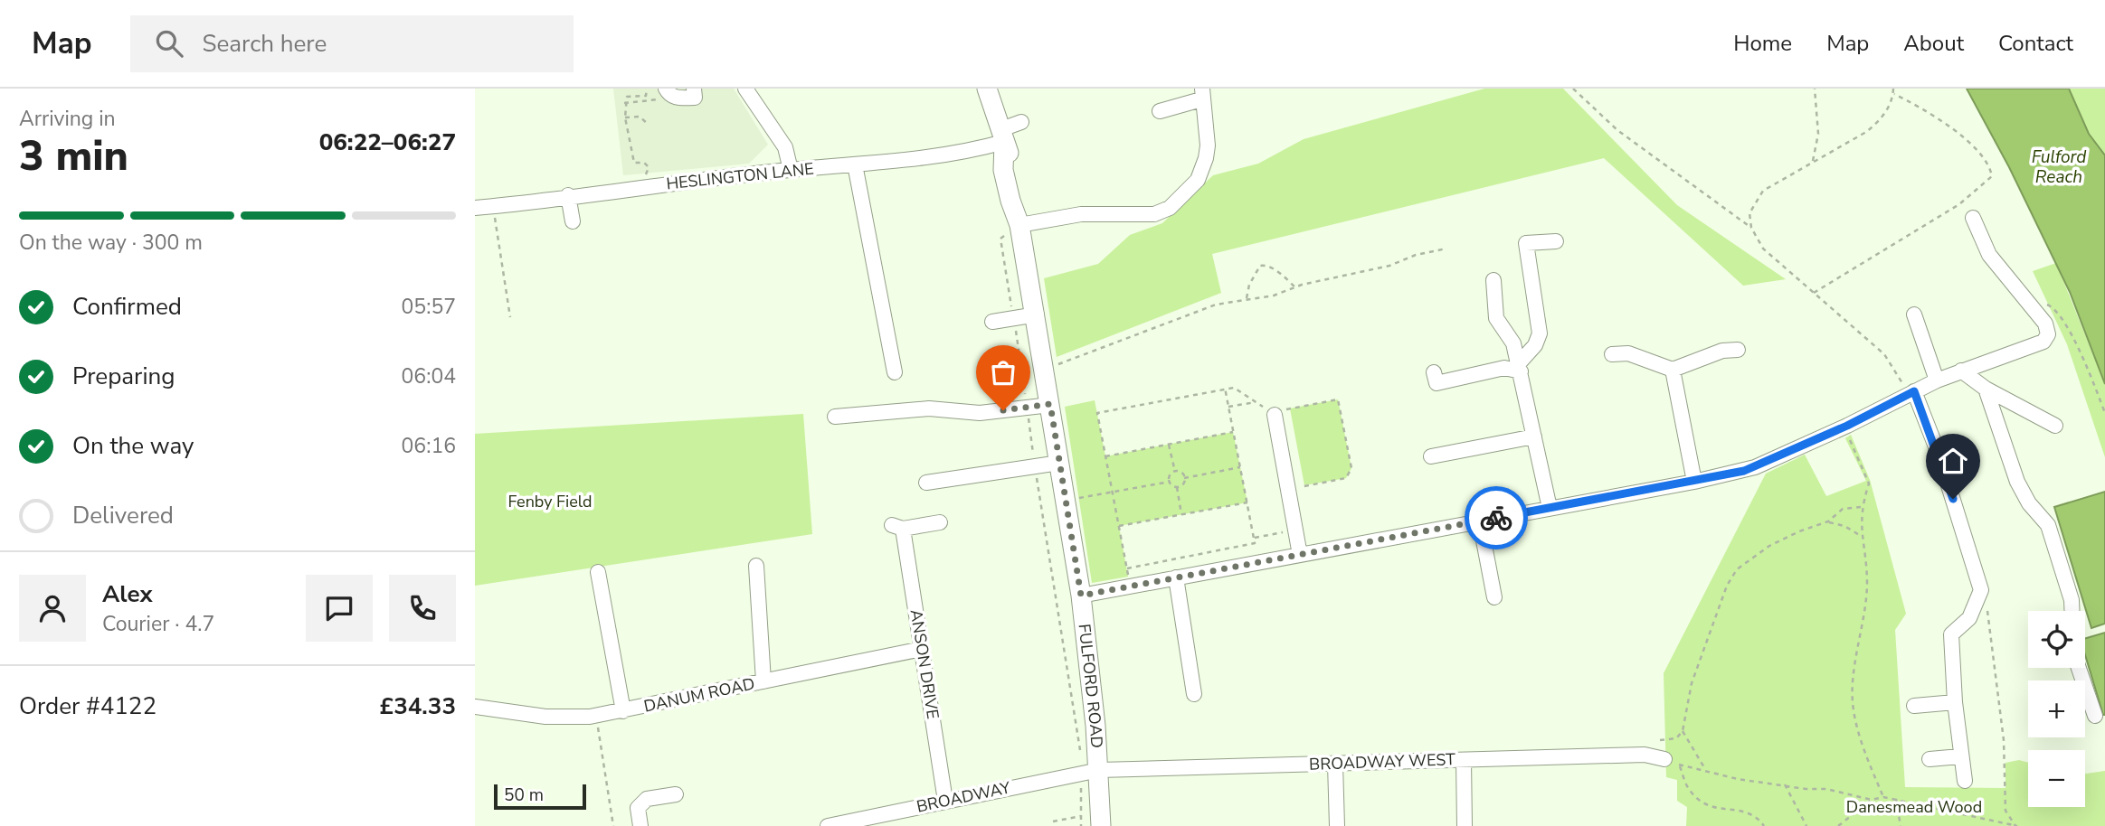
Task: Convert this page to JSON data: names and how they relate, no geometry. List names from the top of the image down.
{
  "streets": {
    "main road": ["FULFORD ROAD"],
    "street": [
      "HESLINGTON LANE",
      "ANSON DRIVE",
      "DANUM ROAD",
      "BROADWAY WEST",
      "BROADWAY"
    ]
  },
  "crossings": [
    ["HESLINGTON LANE", "FULFORD ROAD"],
    ["ANSON DRIVE", "DANUM ROAD"],
    ["ANSON DRIVE", "BROADWAY"],
    ["FULFORD ROAD", "BROADWAY WEST"],
    ["FULFORD ROAD", "BROADWAY"],
    ["BROADWAY WEST", "BROADWAY"]
  ],
  "water": ["Fulford Reach"],
  "parks": ["Fenby Field", "Danesmead Wood"],
  "scale_bar": "50 m",
  "page": {
    "header": "Map",
    "search": "Search here",
    "nav": [
      "Home",
      "Map",
      "About",
      "Contact"
    ],
    "heading": ["3 min", "Arriving in", "06:22–06:27"],
    "panel": [
      "Alex",
      "Courier · 4.7",
      "Order #4122",
      "£34.33"
    ],
    "bar": "On the way · 300 m",
    "list": [
      ["Confirmed", "05:57"],
      ["Preparing", "06:04"],
      ["On the way", "06:16"],
      "Delivered"
    ],
    "map_buttons": ["+", "−"],
    "scale": "50 m"
  }
}
